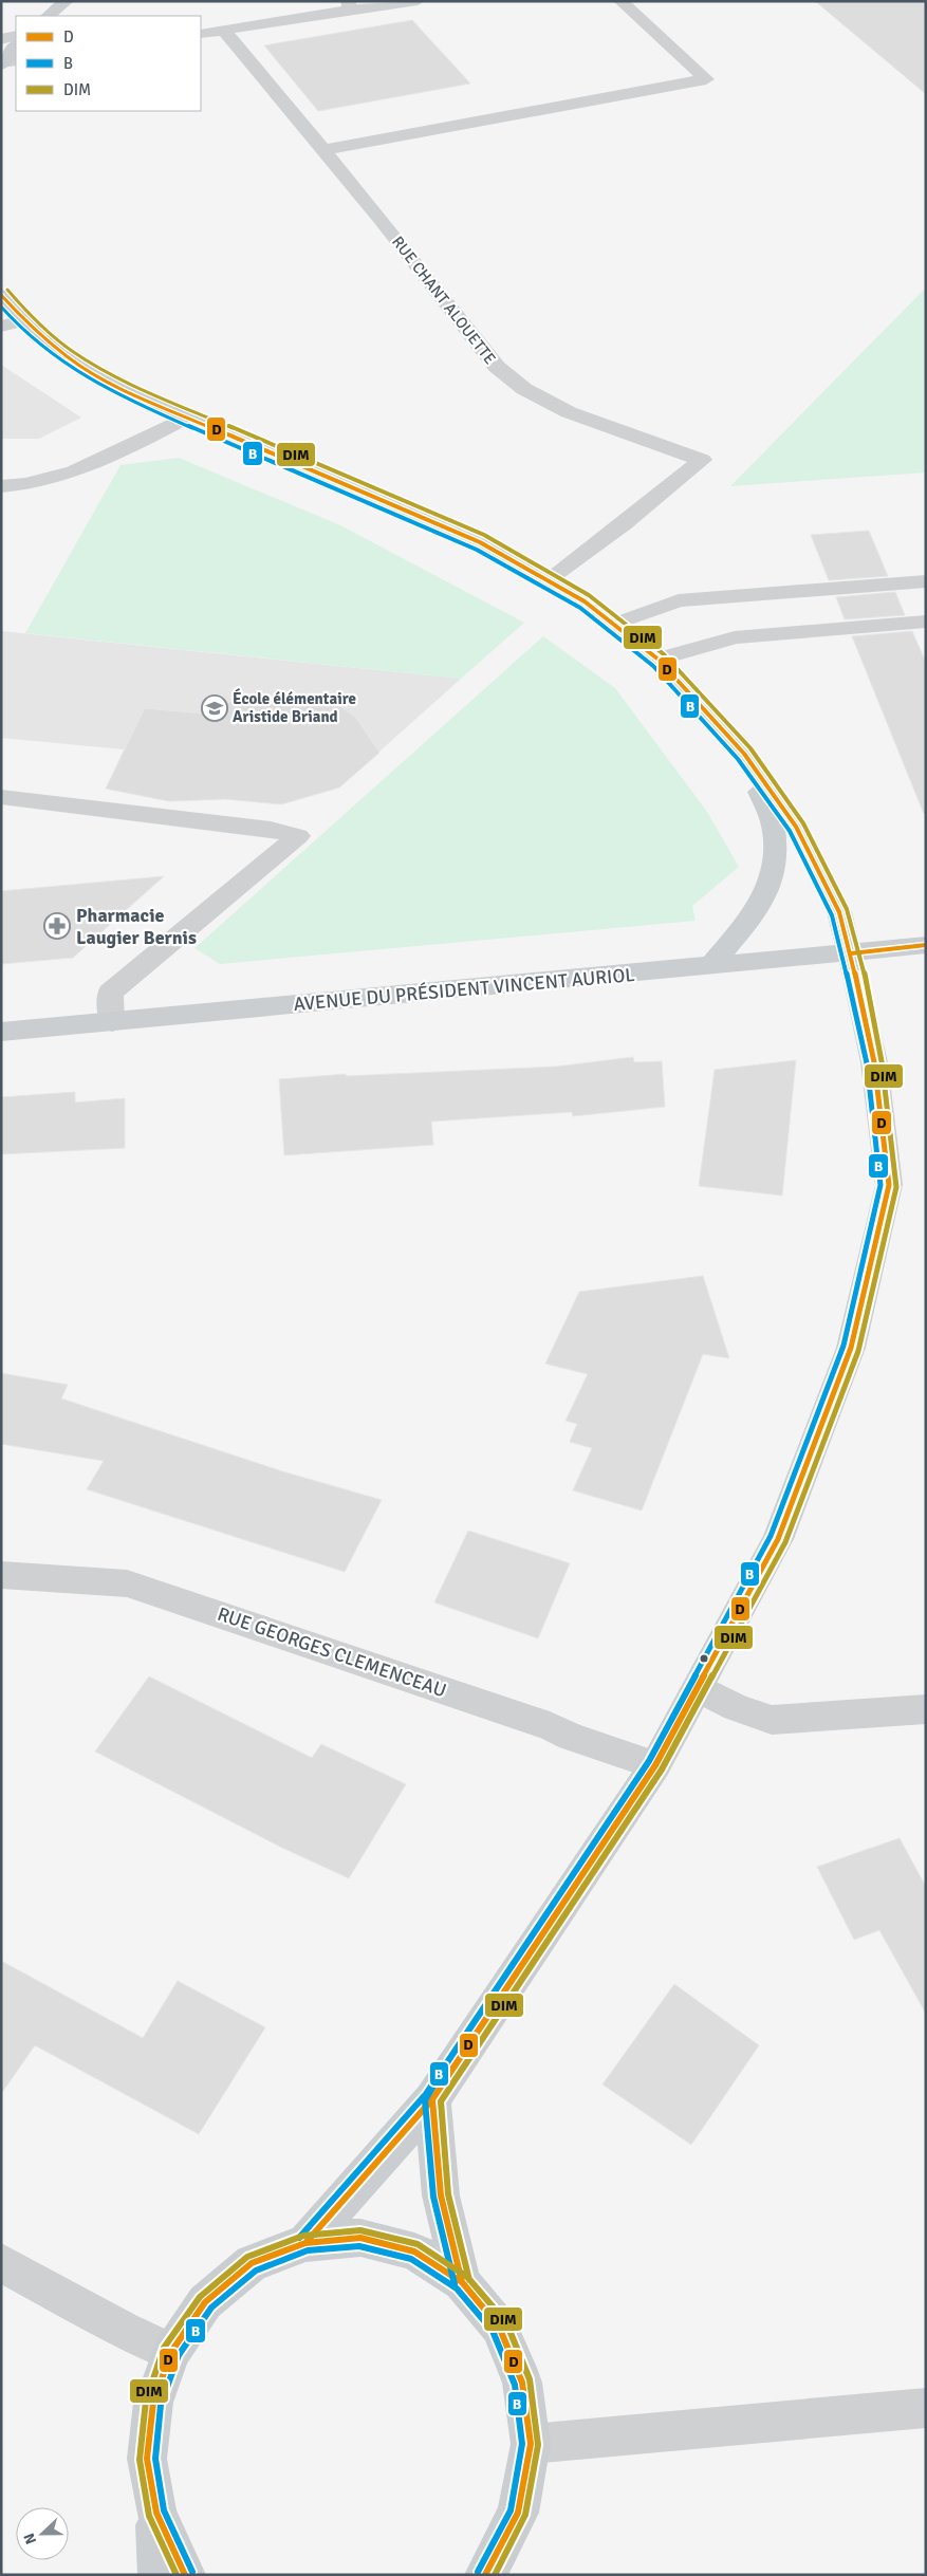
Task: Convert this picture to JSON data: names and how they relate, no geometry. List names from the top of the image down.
{
  "streets": {
    "main road": ["AVENUE DU PRÉSIDENT VINCENT AURIOL"],
    "street": ["RUE CHANT ALOUETTE", "RUE GEORGES CLEMENCEAU"]
  },
  "places": {
    "school or university": ["École élémentaire Aristide Briand"],
    "pharmacy": ["Pharmacie Laugier Bernis"]
  },
  "lines": ["transit line DIM", "transit line D", "transit line B"],
  "legend": ["D", "B", "DIM"],
  "north": "left"
}
